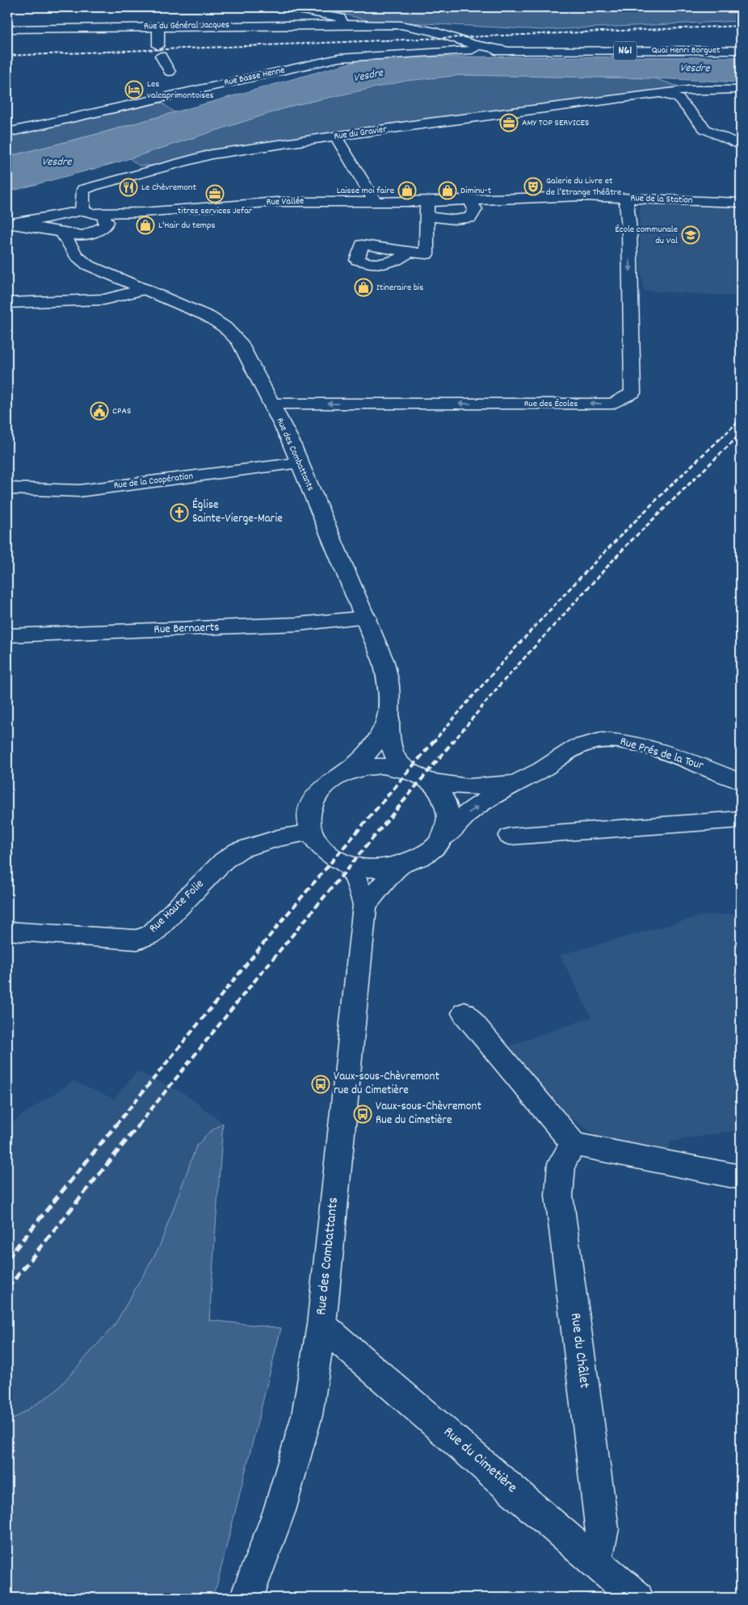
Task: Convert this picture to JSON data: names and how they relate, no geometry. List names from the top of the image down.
{
  "streets": {
    "street": [
      "Rue du Général Jacques",
      "Quai Henri Borguet",
      "N61",
      "Rue Basse Henne",
      "Rue du Gravier",
      "Rue de la Station",
      "Rue Vallée",
      "Rue des Écoles",
      "Rue des Combattants",
      "Rue de la Coopération",
      "Rue Bernaerts",
      "Rue Prés de la Tour",
      "Rue Haute Folie",
      "Rue du Châlet",
      "Rue du Cimetière"
    ]
  },
  "crossings": [
    ["Rue du Général Jacques", "Quai Henri Borguet"],
    ["Rue du Général Jacques", "Rue Basse Henne"],
    ["Rue du Gravier", "Rue Vallée"],
    ["Rue de la Station", "Rue Vallée"],
    ["Rue de la Station", "Rue des Écoles"],
    ["Rue Vallée", "Rue des Combattants"],
    ["Rue des Écoles", "Rue des Combattants"],
    ["Rue des Combattants", "Rue de la Coopération"],
    ["Rue des Combattants", "Rue Bernaerts"],
    ["Rue des Combattants", "Rue Prés de la Tour"],
    ["Rue des Combattants", "Rue Haute Folie"],
    ["Rue des Combattants", "Rue du Cimetière"],
    ["Rue Prés de la Tour", "Rue Haute Folie"],
    ["Rue du Châlet", "Rue du Cimetière"]
  ],
  "water": ["Vesdre"],
  "places": {
    "hotel": ["Les valcaprimontoises"],
    "office": ["AMY TOP SERVICES", "titres services Jefar"],
    "theatre": ["Galerie du Livre et de l’Etrange Théâtre"],
    "restaurant": ["Le Chèvremont"],
    "shop": [
      "Laisse moi faire",
      "Diminu-t",
      "L'Hair du temps",
      "Itineraire bis"
    ],
    "school or university": ["École communale du Val"],
    "public building": ["CPAS"],
    "church": ["Église Sainte-Vierge-Marie"],
    "bus stop": ["Vaux-sous-Chèvremont rue du Cimetière", "Vaux-sous-Chèvremont Rue du Cimetière"]
  }
}
